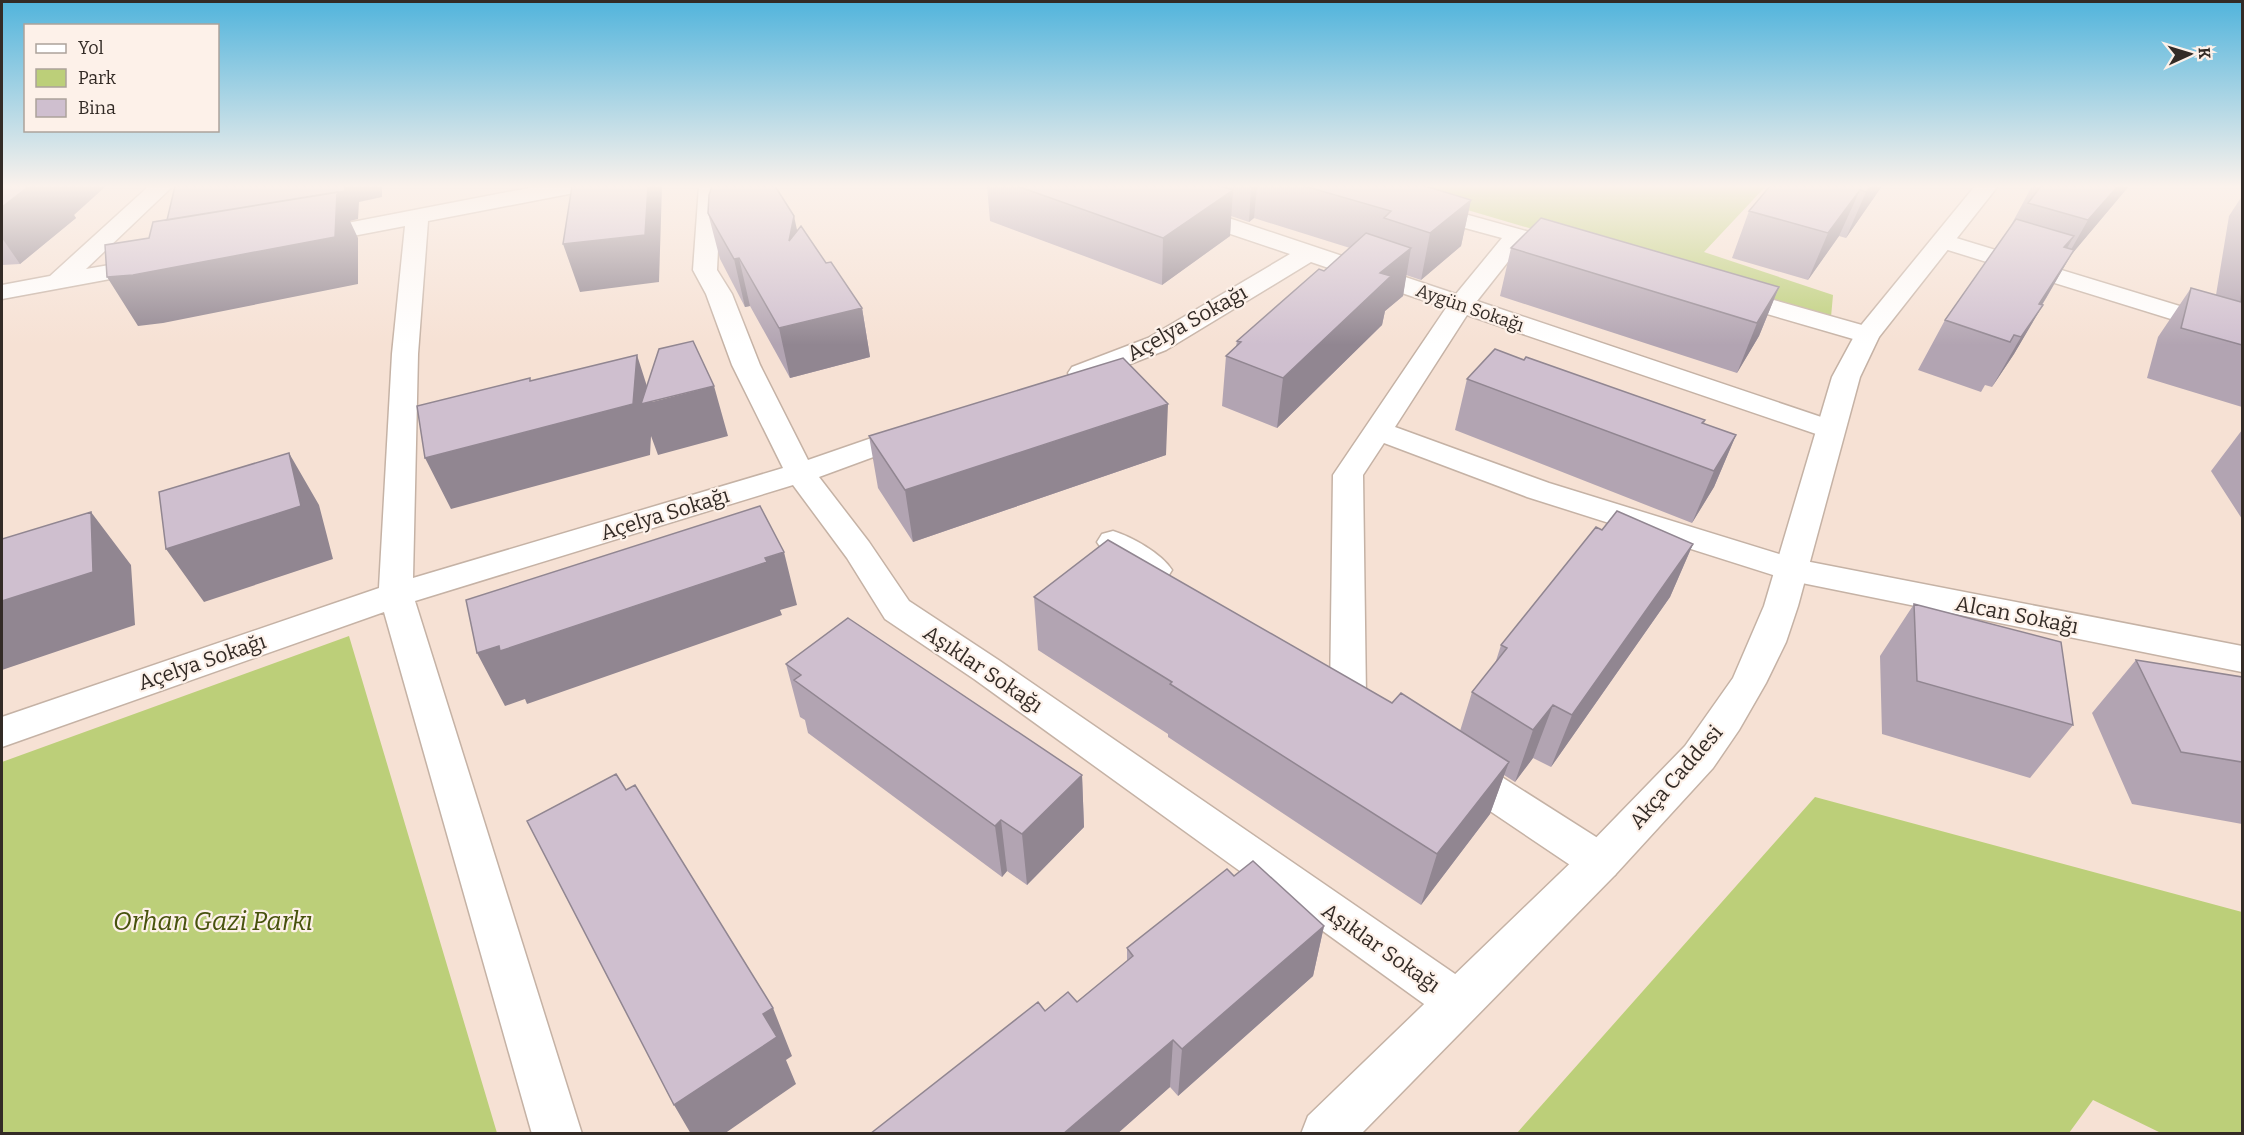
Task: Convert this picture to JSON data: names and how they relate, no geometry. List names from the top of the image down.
{
  "streets": {
    "street": [
      "Aygün Sokağı",
      "Açelya Sokağı",
      "Alcan Sokağı",
      "Aşıklar Sokağı",
      "Akça Caddesi"
    ]
  },
  "crossings": [
    ["Aygün Sokağı", "Açelya Sokağı"],
    ["Aygün Sokağı", "Akça Caddesi"],
    ["Açelya Sokağı", "Aşıklar Sokağı"],
    ["Alcan Sokağı", "Akça Caddesi"],
    ["Aşıklar Sokağı", "Akça Caddesi"]
  ],
  "parks": ["Orhan Gazi Parkı"],
  "legend": ["Yol", "Park", "Bina"],
  "north": "right"
}
